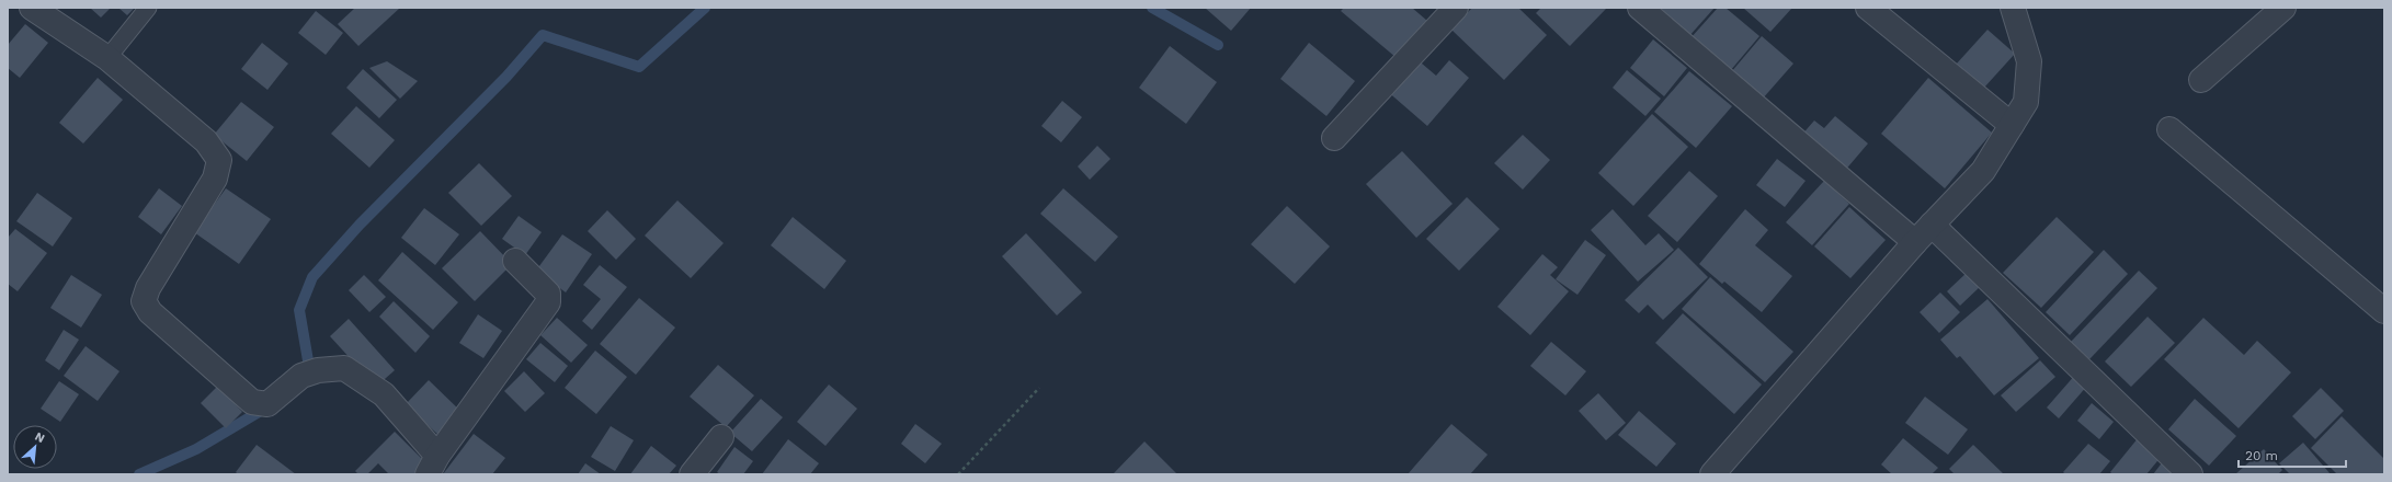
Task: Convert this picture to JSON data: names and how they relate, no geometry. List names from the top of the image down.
{
  "scale_bar": "20 m",
  "north": "top right"
}
